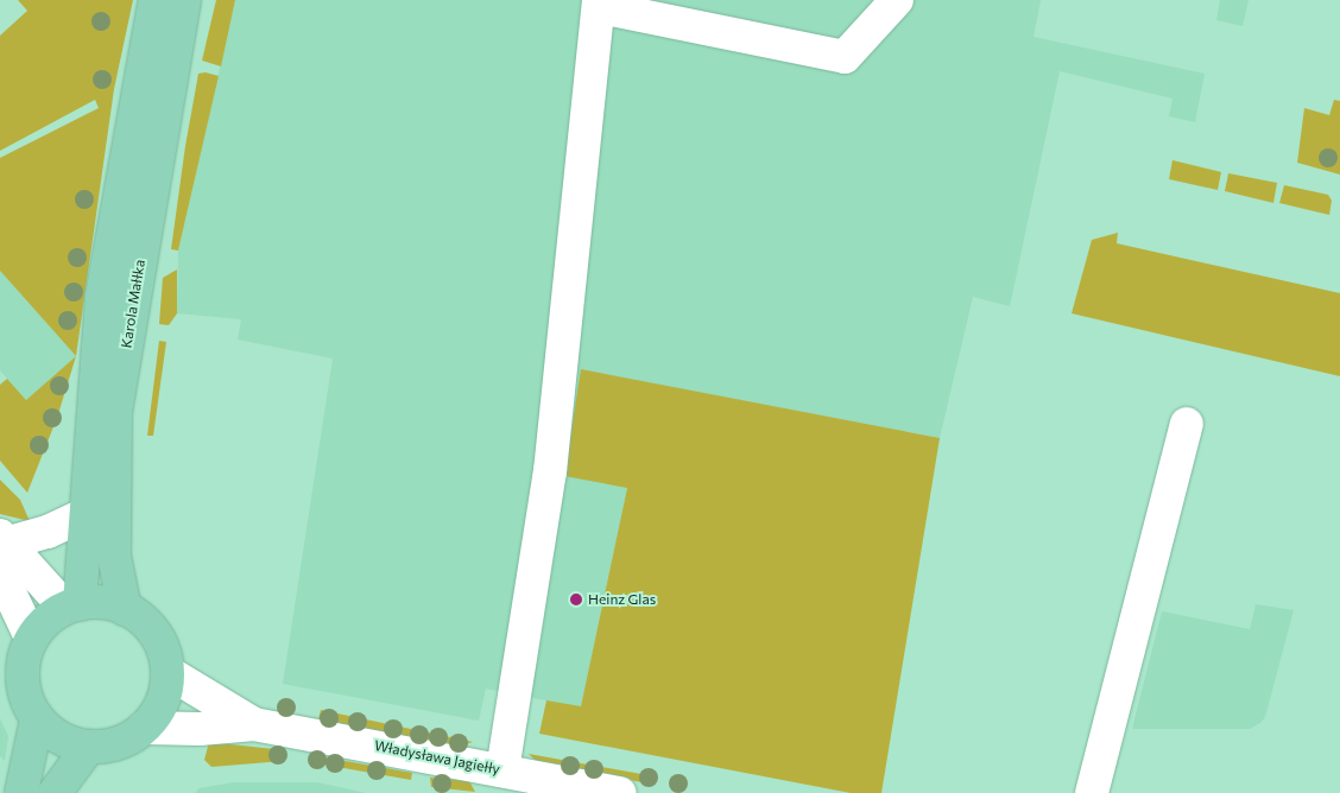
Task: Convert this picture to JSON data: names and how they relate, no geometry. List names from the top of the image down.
{
  "streets": {
    "main road": ["Karola Małłka"],
    "street": ["Władysława Jagiełły"]
  },
  "crossings": [
    ["Karola Małłka", "Władysława Jagiełły"]
  ],
  "places": ["Heinz Glas"]
}
